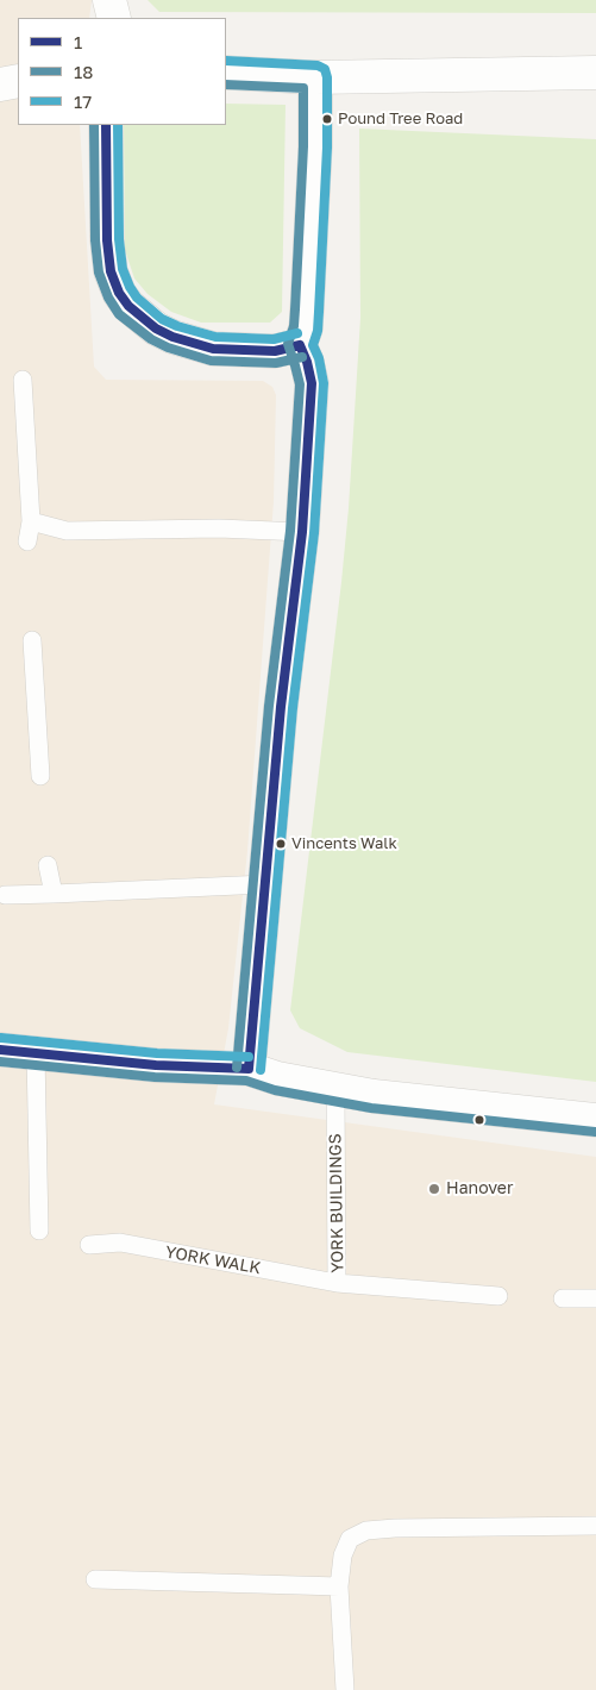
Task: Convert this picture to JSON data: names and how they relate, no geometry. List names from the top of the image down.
{
  "streets": {
    "lane": ["YORK BUILDINGS", "YORK WALK"]
  },
  "crossings": [
    ["YORK BUILDINGS", "YORK WALK"]
  ],
  "places": ["Pound Tree Road", "Vincents Walk", "Hanover"],
  "lines": ["transit line 17", "transit line 18", "transit line 1"],
  "legend": ["1", "18", "17"]
}
